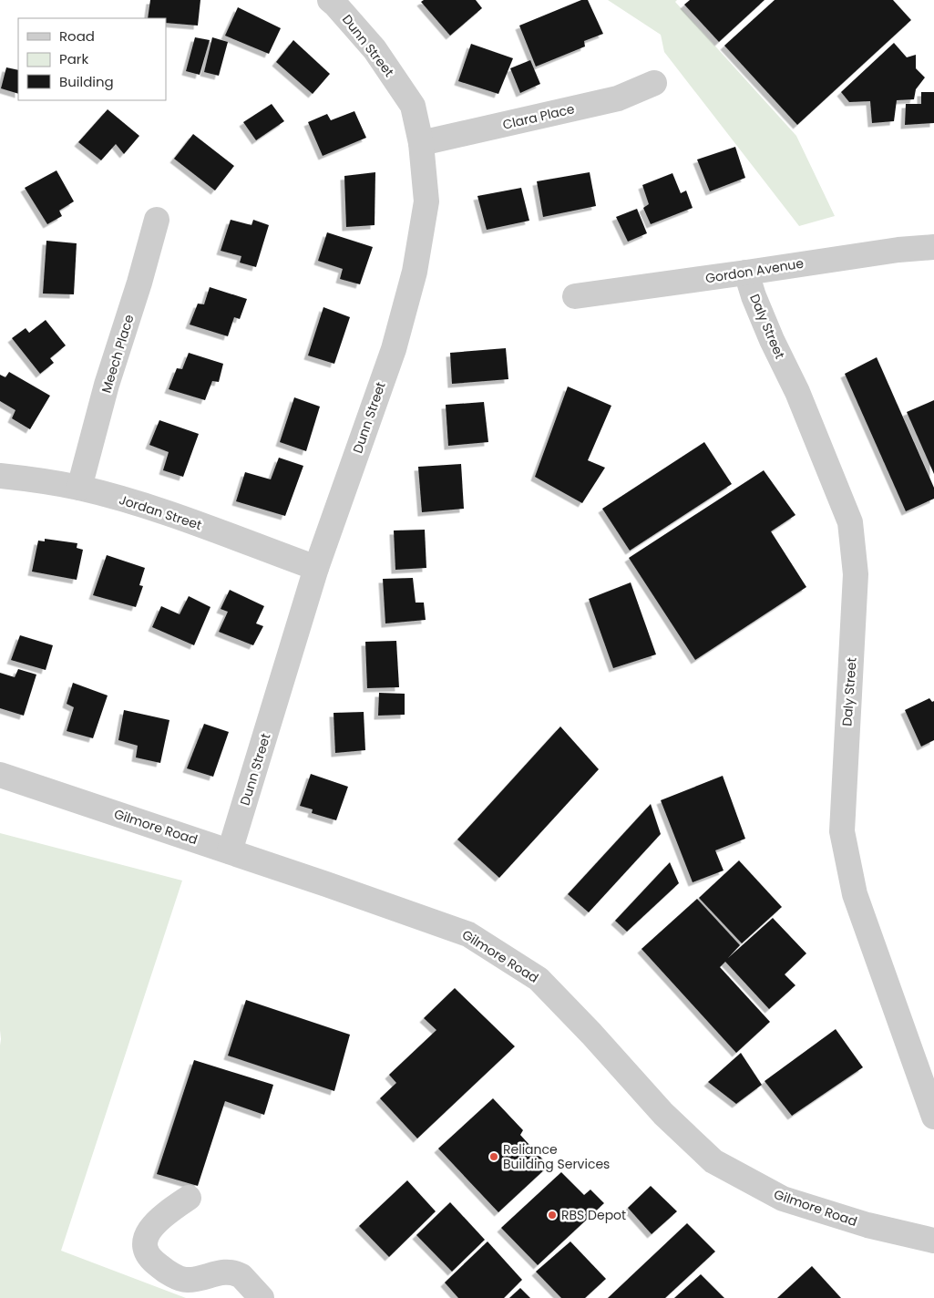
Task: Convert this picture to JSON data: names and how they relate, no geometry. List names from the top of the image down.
{
  "streets": {
    "street": [
      "Dunn Street",
      "Clara Place",
      "Gordon Avenue",
      "Daly Street",
      "Meech Place",
      "Jordan Street",
      "Gilmore Road"
    ]
  },
  "crossings": [
    ["Dunn Street", "Clara Place"],
    ["Dunn Street", "Jordan Street"],
    ["Dunn Street", "Gilmore Road"],
    ["Gordon Avenue", "Daly Street"],
    ["Meech Place", "Jordan Street"]
  ],
  "places": ["Reliance Building Services", "RBS Depot"],
  "legend": ["Road", "Park", "Building"]
}
